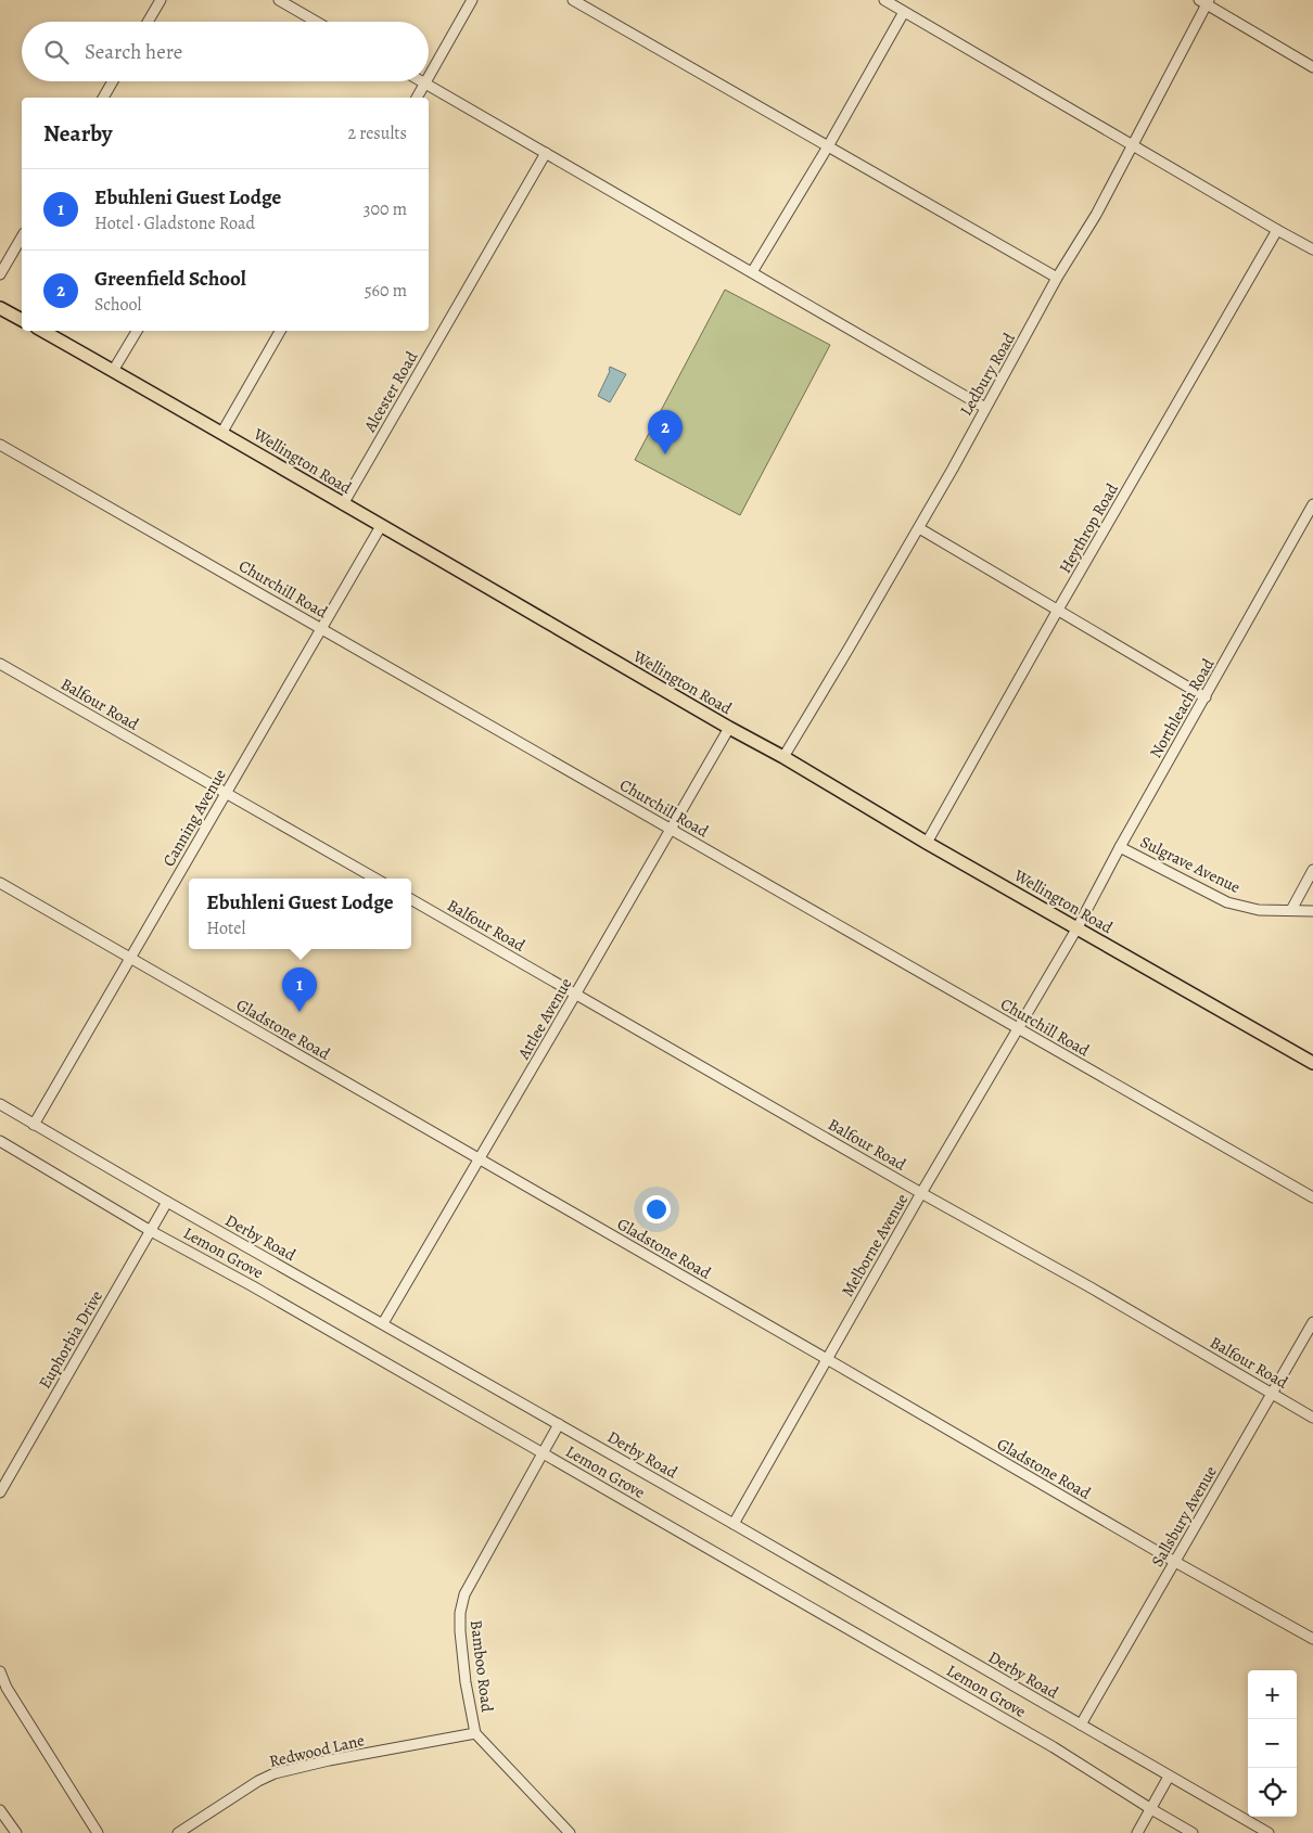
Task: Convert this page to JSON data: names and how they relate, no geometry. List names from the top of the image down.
{
  "streets": {
    "main road": ["Wellington Road"],
    "street": [
      "Ledbury Road",
      "Alcester Road",
      "Heythrop Road",
      "Churchill Road",
      "Balfour Road",
      "Northleach Road",
      "Canning Avenue",
      "Sulgrave Avenue",
      "Attlee Avenue",
      "Gladstone Road",
      "Derby Road",
      "Melborne Avenue",
      "Lemon Grove",
      "Euphorbia Drive",
      "Sallsbury Avenue",
      "Bamboo Road",
      "Redwood Lane"
    ]
  },
  "crossings": [
    ["Ledbury Road", "Wellington Road"],
    ["Alcester Road", "Wellington Road"],
    ["Wellington Road", "Heythrop Road"],
    ["Wellington Road", "Northleach Road"],
    ["Wellington Road", "Canning Avenue"],
    ["Wellington Road", "Attlee Avenue"],
    ["Wellington Road", "Melborne Avenue"],
    ["Churchill Road", "Canning Avenue"],
    ["Churchill Road", "Attlee Avenue"],
    ["Churchill Road", "Melborne Avenue"],
    ["Balfour Road", "Canning Avenue"],
    ["Balfour Road", "Attlee Avenue"],
    ["Balfour Road", "Melborne Avenue"],
    ["Balfour Road", "Sallsbury Avenue"],
    ["Northleach Road", "Sulgrave Avenue"],
    ["Northleach Road", "Melborne Avenue"],
    ["Canning Avenue", "Gladstone Road"],
    ["Canning Avenue", "Derby Road"],
    ["Attlee Avenue", "Gladstone Road"],
    ["Attlee Avenue", "Derby Road"],
    ["Gladstone Road", "Melborne Avenue"],
    ["Gladstone Road", "Sallsbury Avenue"],
    ["Derby Road", "Melborne Avenue"],
    ["Derby Road", "Euphorbia Drive"],
    ["Derby Road", "Sallsbury Avenue"],
    ["Derby Road", "Bamboo Road"],
    ["Lemon Grove", "Euphorbia Drive"],
    ["Lemon Grove", "Bamboo Road"],
    ["Bamboo Road", "Redwood Lane"]
  ],
  "page": {
    "search": "Search here",
    "heading": ["Nearby", "2 results"],
    "list": [
      {
        "mark": "1",
        "name": "Ebuhleni Guest Lodge",
        "note": "Hotel · Gladstone Road",
        "value": "300 m"
      },
      {
        "mark": "2",
        "name": "Greenfield School",
        "note": "School",
        "value": "560 m"
      }
    ],
    "pins": ["2", "1"],
    "popup": ["Ebuhleni Guest Lodge", "Hotel"],
    "map_buttons": ["+", "−"]
  }
}
